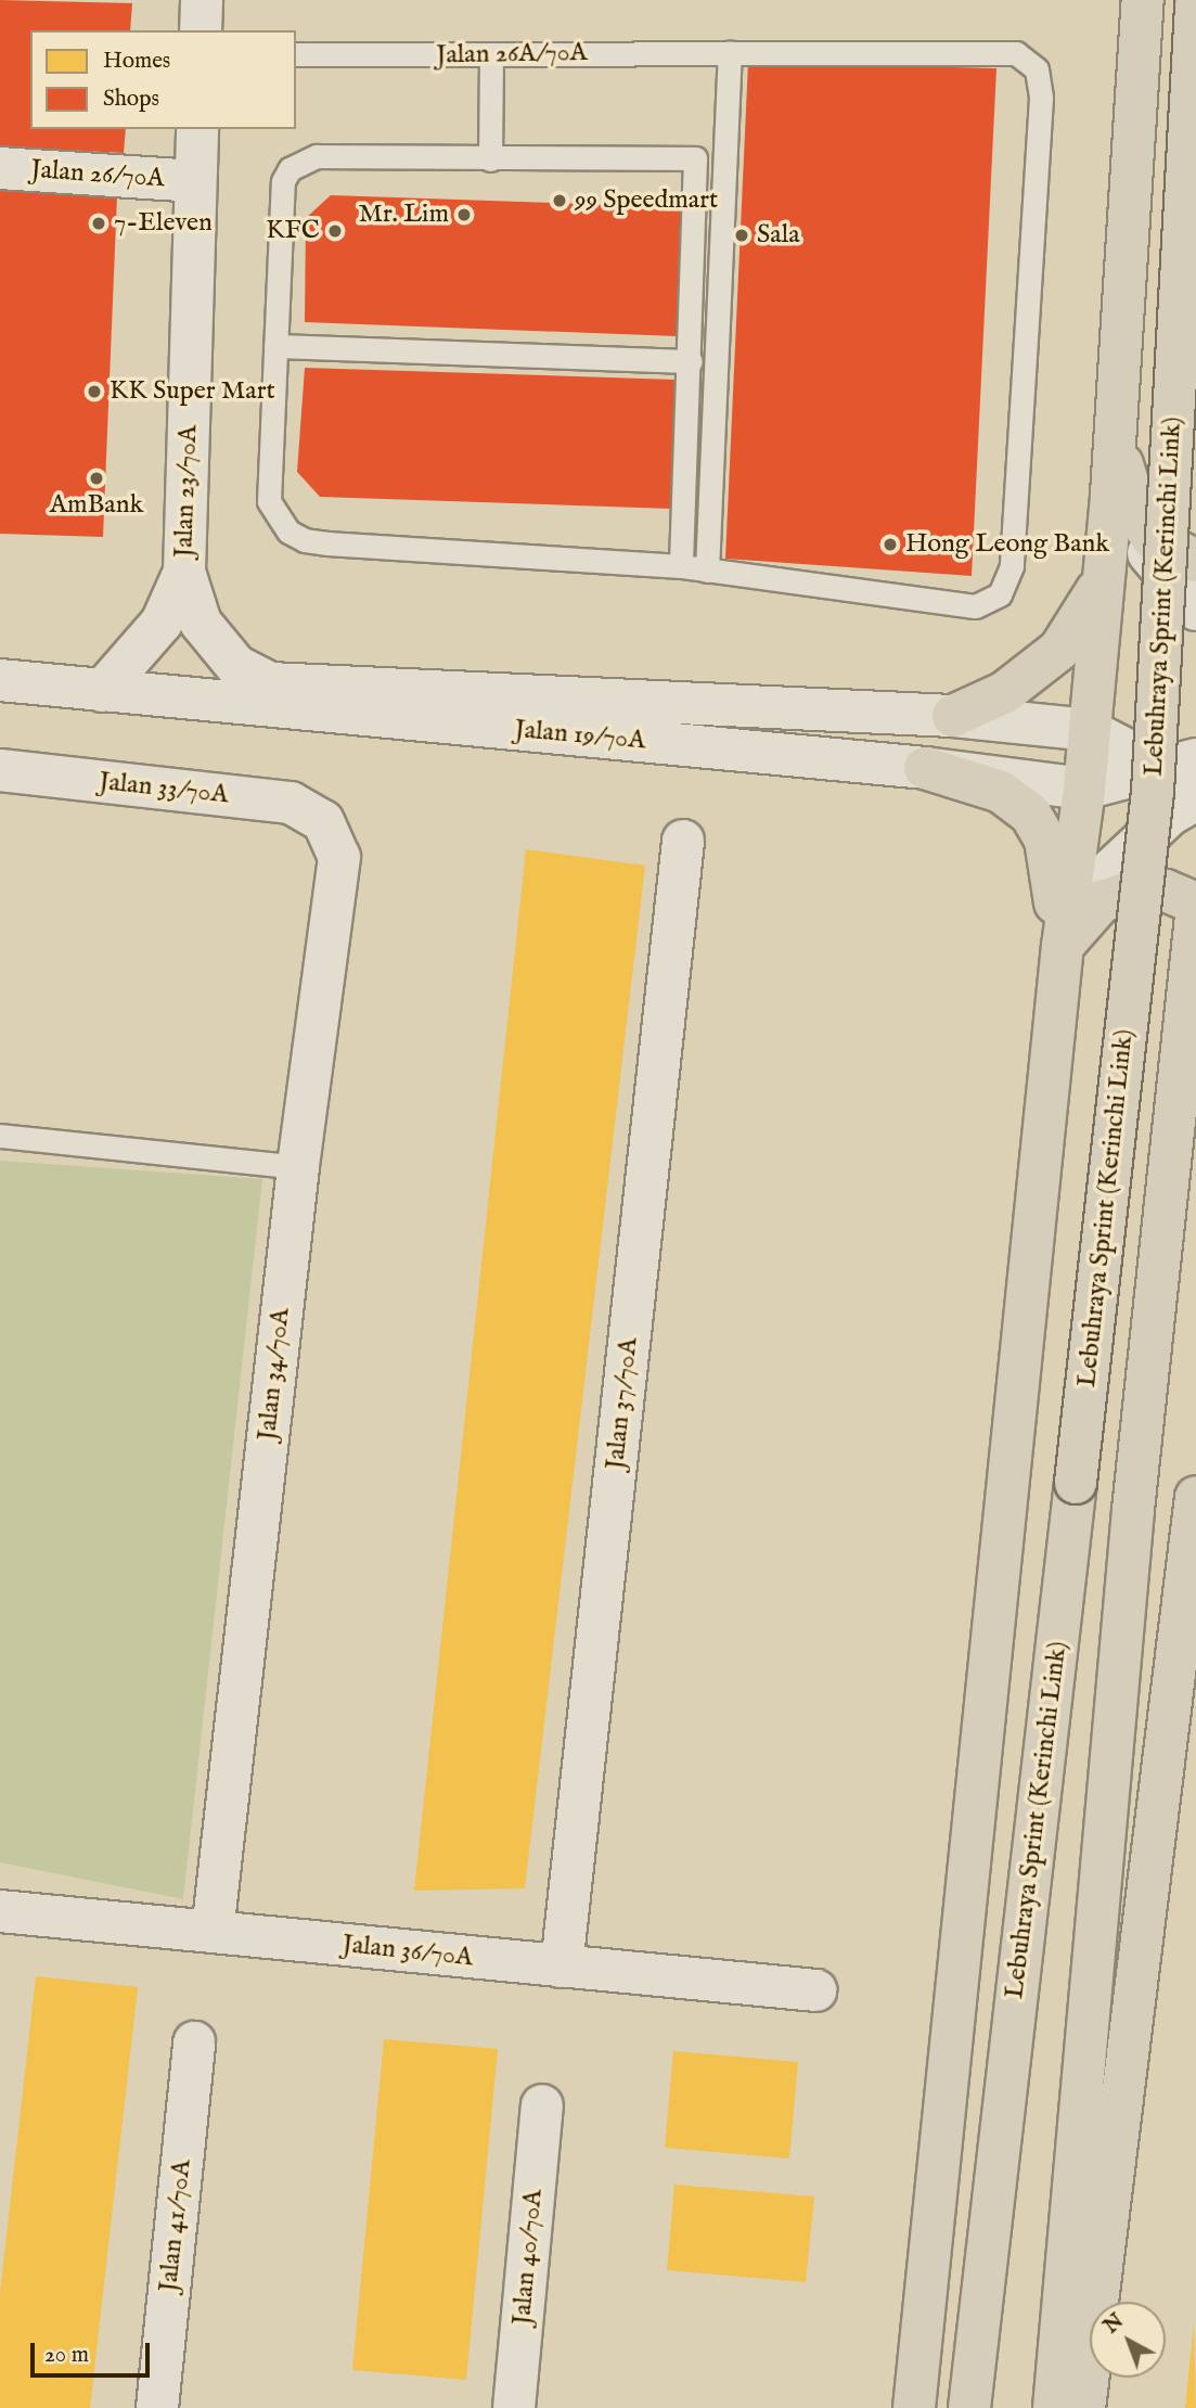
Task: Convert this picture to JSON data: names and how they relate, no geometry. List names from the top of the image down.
{
  "streets": {
    "highway": ["Lebuhraya Sprint (Kerinchi Link)"],
    "street": [
      "Jalan 26/70A",
      "Jalan 23/70A",
      "Jalan 19/70A",
      "Jalan 33/70A",
      "Jalan 34/70A",
      "Jalan 37/70A",
      "Jalan 36/70A",
      "Jalan 41/70A",
      "Jalan 40/70A"
    ],
    "lane": ["Jalan 26A/70A"]
  },
  "crossings": [
    ["Jalan 26/70A", "Jalan 23/70A"],
    ["Jalan 23/70A", "Jalan 19/70A"],
    ["Jalan 33/70A", "Jalan 34/70A"],
    ["Jalan 34/70A", "Jalan 36/70A"],
    ["Jalan 37/70A", "Jalan 36/70A"]
  ],
  "places": [
    "99 Speedmart",
    "Mr. Lim",
    "7-Eleven",
    "KFC",
    "Sala",
    "KK Super Mart",
    "AmBank",
    "Hong Leong Bank"
  ],
  "legend": ["Homes", "Shops"],
  "scale_bar": "20 m",
  "north": "top left"
}
